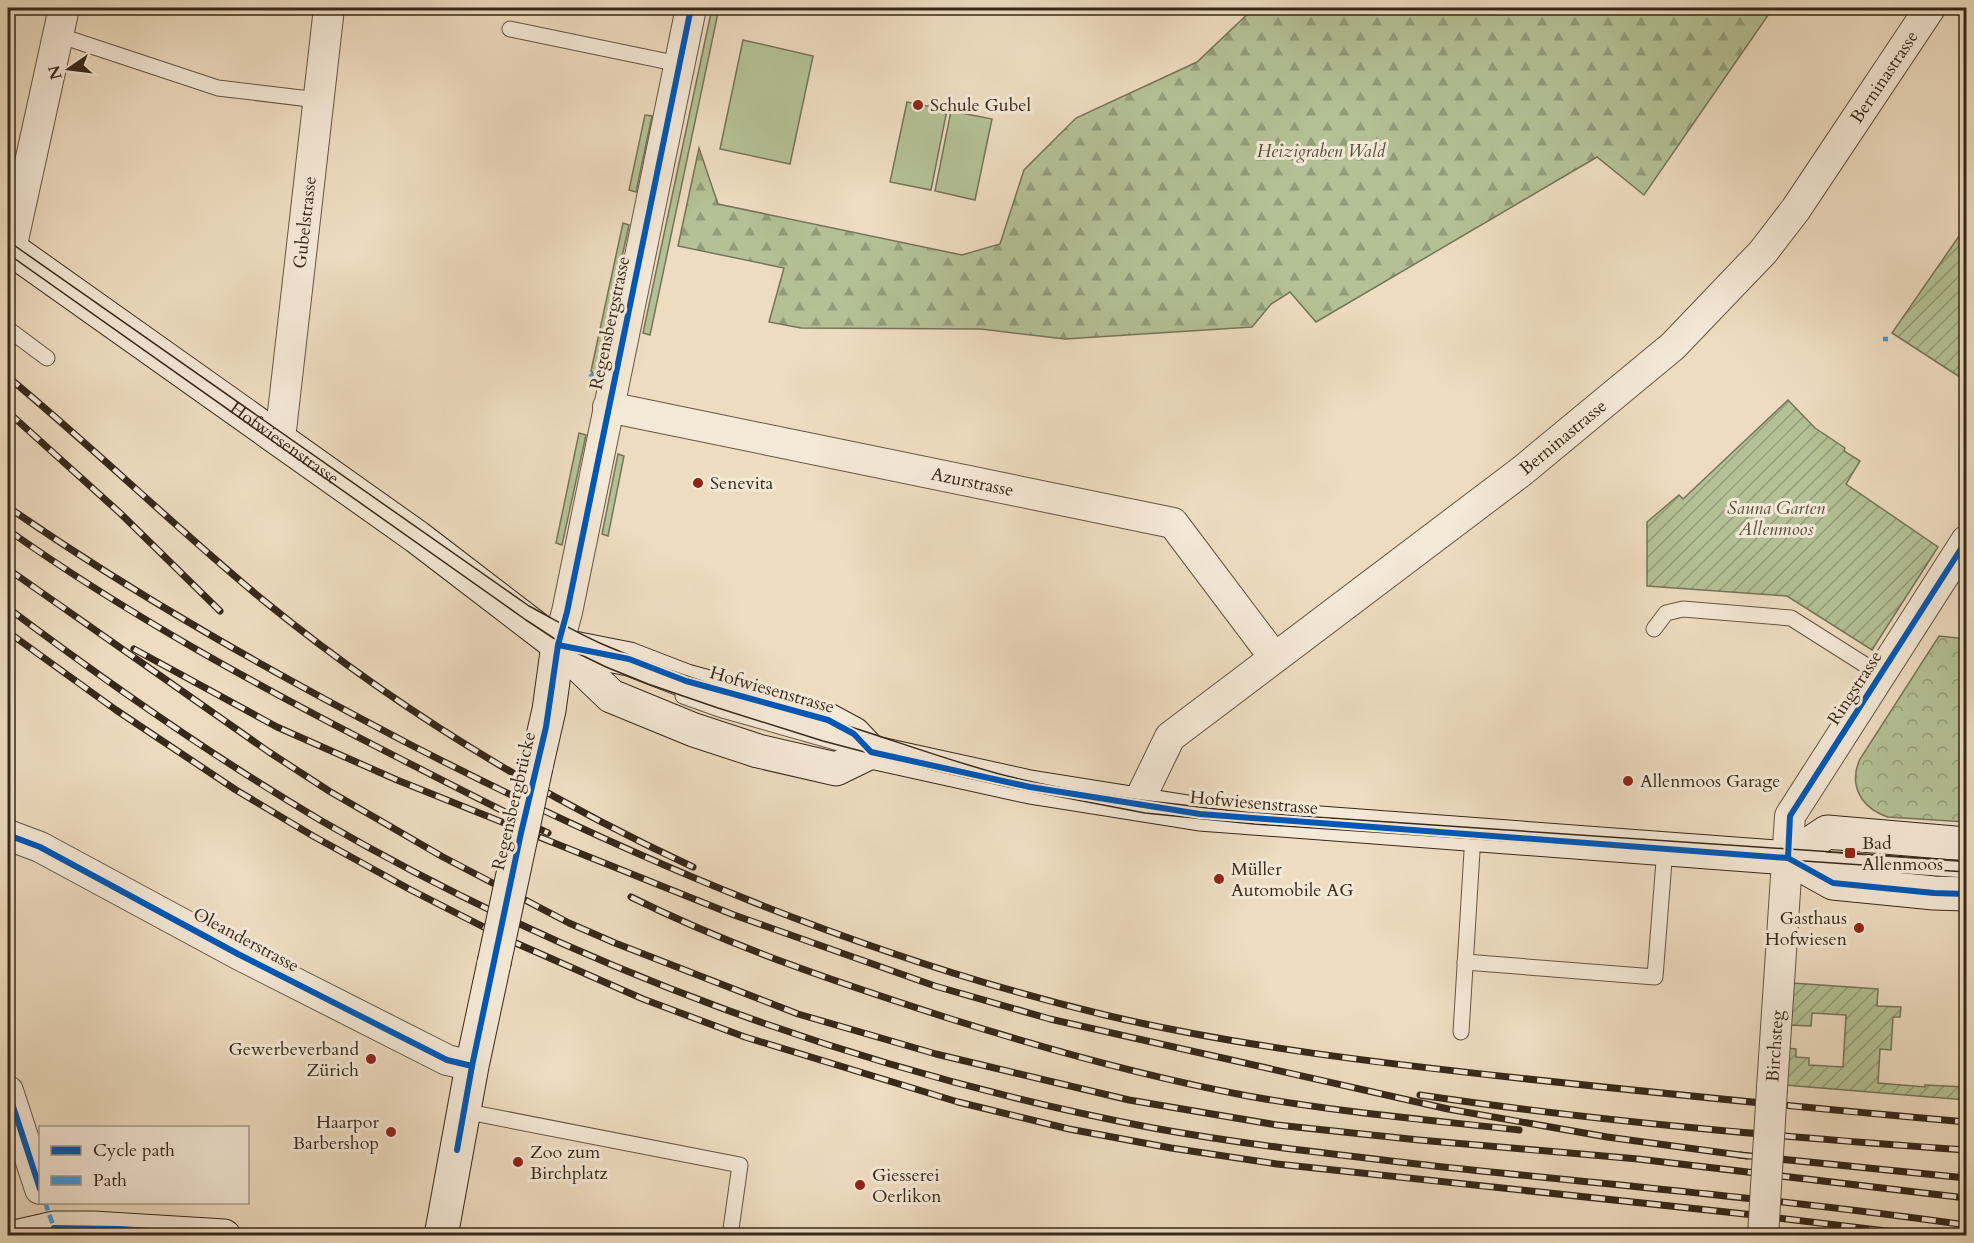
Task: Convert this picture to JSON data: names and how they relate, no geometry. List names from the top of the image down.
{
  "streets": {
    "street": [
      "Berninastrasse",
      "Gubelstrasse",
      "Regensbergstrasse",
      "Hofwiesenstrasse",
      "Azurstrasse",
      "Ringstrasse",
      "Regensbergbrücke",
      "Oleanderstrasse",
      "Birchsteg"
    ]
  },
  "crossings": [
    ["Berninastrasse", "Hofwiesenstrasse"],
    ["Berninastrasse", "Azurstrasse"],
    ["Gubelstrasse", "Hofwiesenstrasse"],
    ["Regensbergstrasse", "Hofwiesenstrasse"],
    ["Regensbergstrasse", "Azurstrasse"],
    ["Regensbergstrasse", "Regensbergbrücke"],
    ["Hofwiesenstrasse", "Ringstrasse"],
    ["Hofwiesenstrasse", "Regensbergbrücke"],
    ["Hofwiesenstrasse", "Birchsteg"],
    ["Ringstrasse", "Birchsteg"],
    ["Regensbergbrücke", "Oleanderstrasse"]
  ],
  "parks": ["Heizigraben Wald", "Sauna Garten Allenmoos"],
  "places": {
    "other": [
      "Schule Gubel",
      "Senevita",
      "Allenmoos Garage",
      "Müller Automobile AG",
      "Gasthaus Hofwiesen",
      "Gewerbeverband Zürich",
      "Haarpor Barbershop",
      "Zoo zum Birchplatz",
      "Giesserei Oerlikon"
    ],
    "transit": ["Bad Allenmoos"]
  },
  "legend": ["Cycle path", "Path"],
  "north": "left"
}
